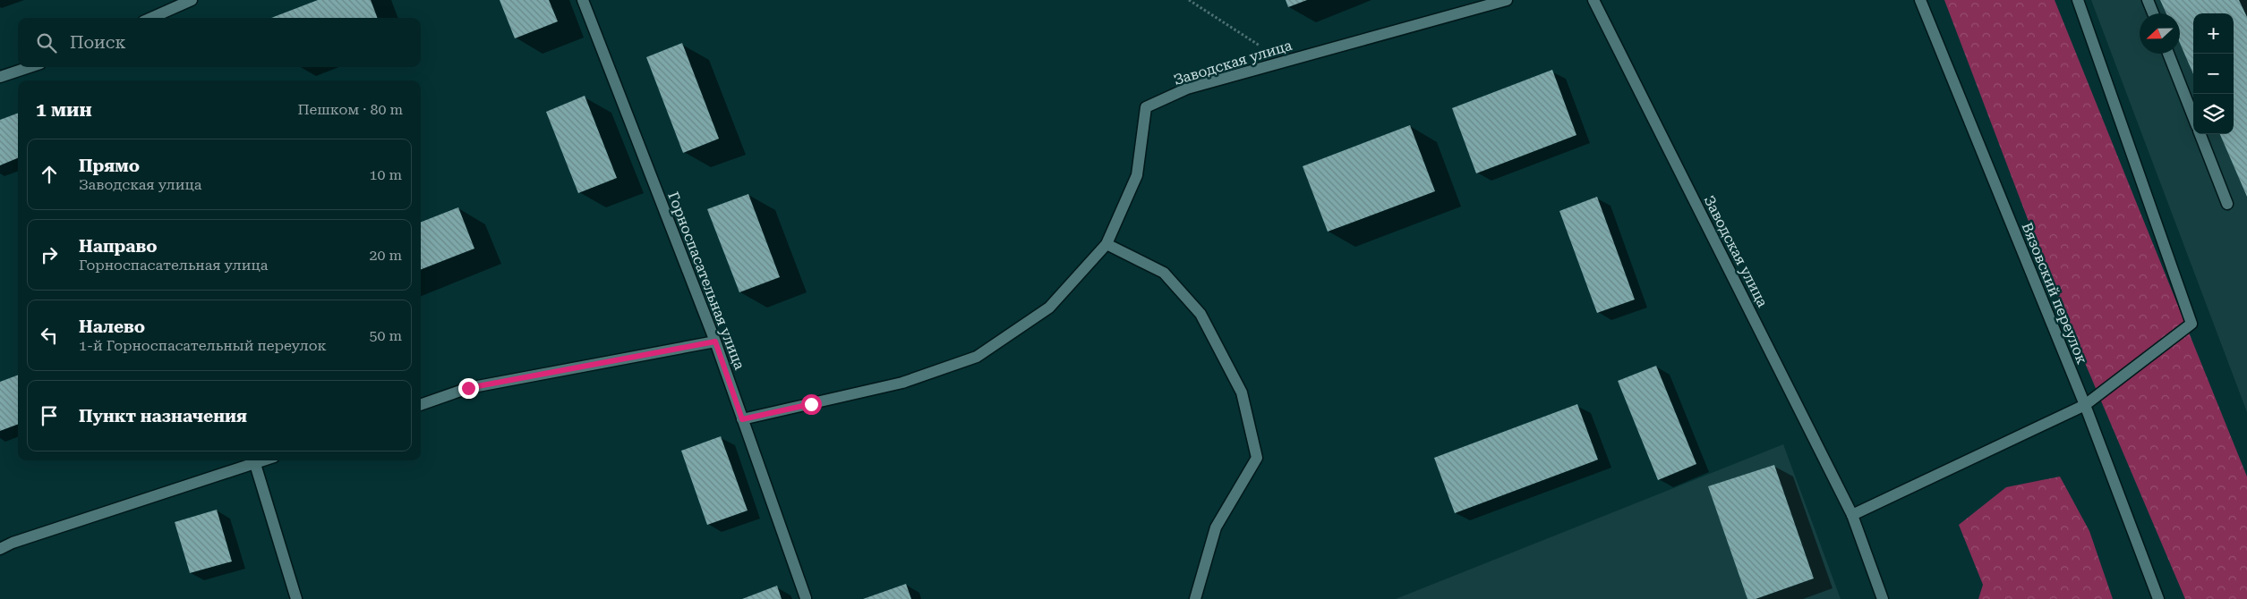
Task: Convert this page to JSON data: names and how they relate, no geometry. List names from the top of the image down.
{
  "streets": {
    "street": ["Заводская улица", "Горноспасательная улица", "Вязовский переулок"]
  },
  "crossings": [
    ["Заводская улица", "Горноспасательная улица"]
  ],
  "north": "left",
  "page": {
    "map_buttons": ["+", "−"],
    "search": "Поиск",
    "heading": ["1 мин", "Пешком · 80 m"],
    "list": [
      ["Прямо", "Заводская улица", "10 m"],
      ["Направо", "Горноспасательная улица", "20 m"],
      ["Налево", "1-й Горноспасательный переулок", "50 m"],
      "Пункт назначения"
    ]
  }
}
